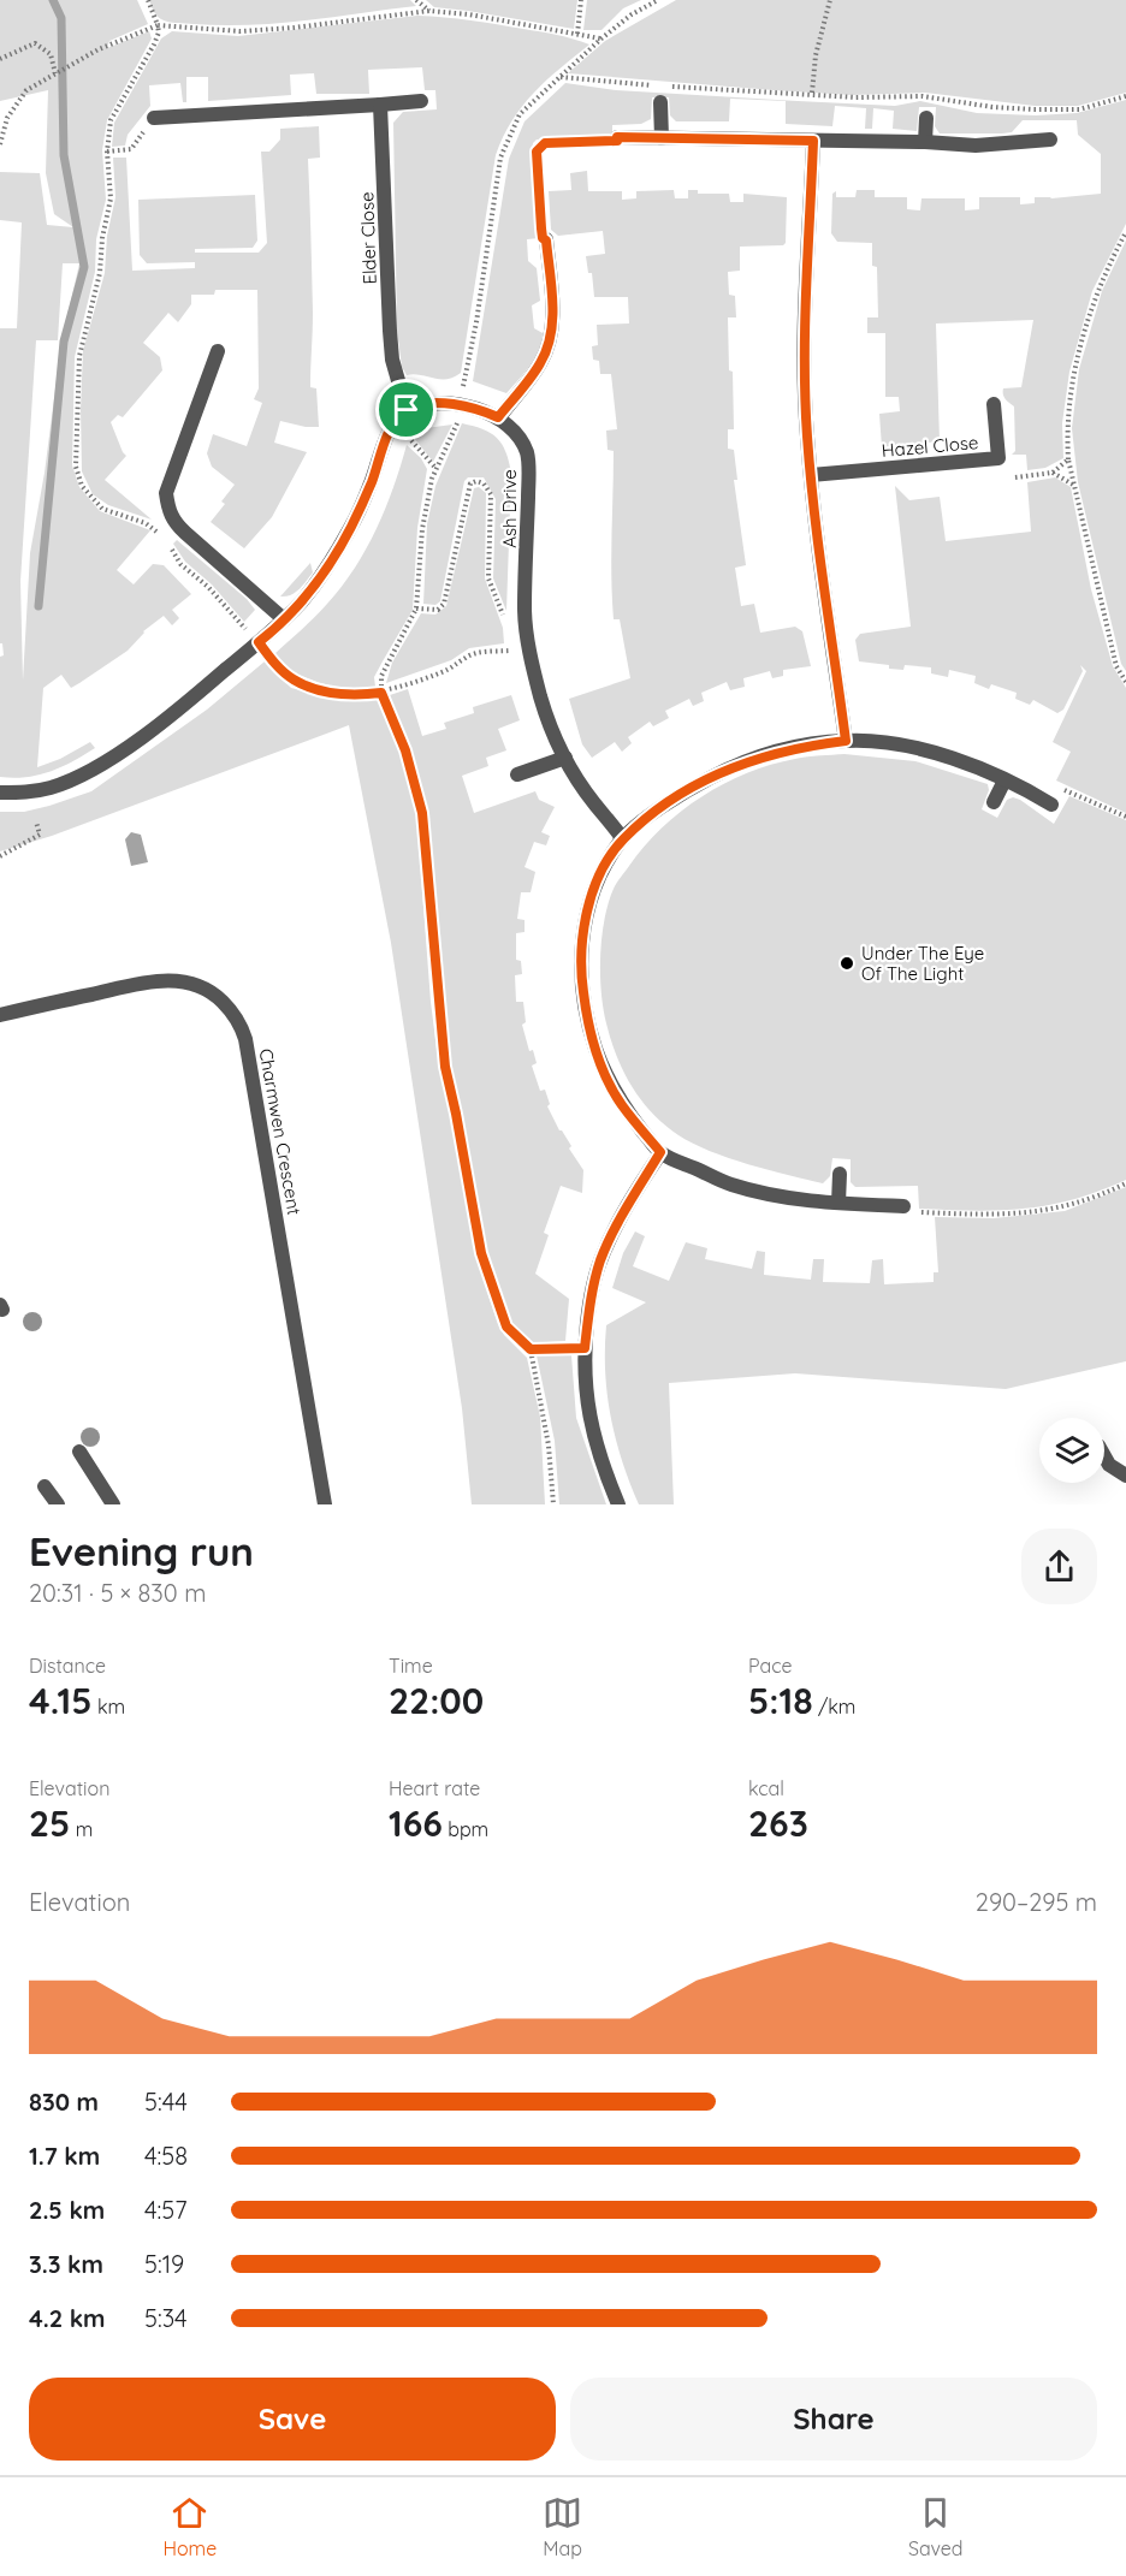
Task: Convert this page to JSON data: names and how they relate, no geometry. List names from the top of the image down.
{
  "streets": {
    "street": [
      "Elder Close",
      "Hazel Close",
      "Ash Drive",
      "Charmwen Crescent"
    ]
  },
  "places": ["Under The Eye Of The Light"],
  "page": {
    "heading": ["Evening run", "20:31 · 5 × 830 m"],
    "stats": [
      ["Distance", "4.15 km"],
      ["Time", "22:00"],
      ["Pace", "5:18 /km"],
      ["Elevation", "25 m"],
      ["Heart rate", "166 bpm"],
      ["kcal", "263"]
    ],
    "chart": ["Elevation", "290–295 m"],
    "list": [
      {
        "name": "830 m",
        "note": "5:44"
      },
      {
        "name": "1.7 km",
        "note": "4:58"
      },
      {
        "name": "2.5 km",
        "note": "4:57"
      },
      {
        "name": "3.3 km",
        "note": "5:19"
      },
      {
        "name": "4.2 km",
        "note": "5:34"
      }
    ],
    "buttons": ["Save", "Share"],
    "tabs": ["Home", "Map", "Saved"]
  }
}
